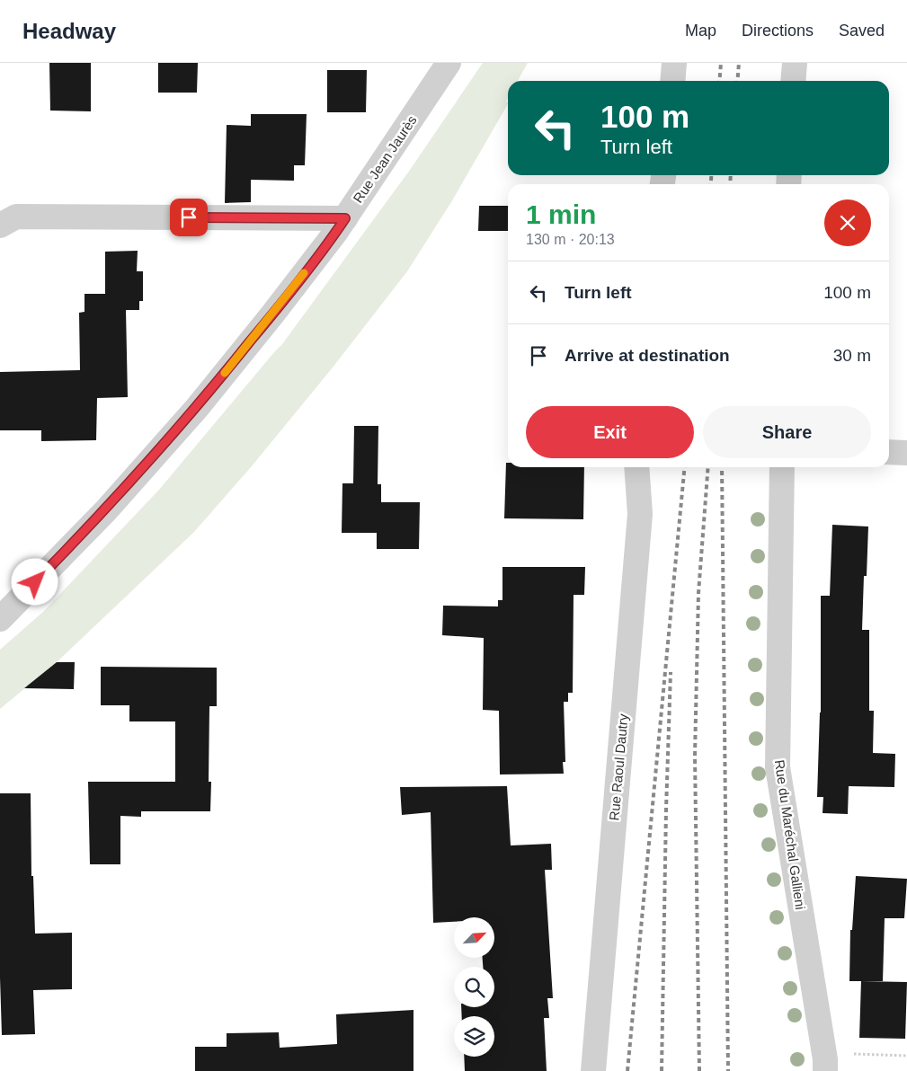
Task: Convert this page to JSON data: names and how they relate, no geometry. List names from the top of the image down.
{
  "streets": {
    "street": ["Rue Jean Jaurès", "Rue Raoul Dautry", "Rue du Maréchal Gallieni"]
  },
  "north": "top right",
  "page": {
    "header": "Headway",
    "nav": ["Map", "Directions", "Saved"],
    "turn": ["100 m", "Turn left"],
    "heading": ["1 min", "130 m · 20:13"],
    "list": [
      {
        "name": "Turn left",
        "value": "100 m"
      },
      {
        "name": "Arrive at destination",
        "value": "30 m"
      }
    ],
    "buttons": ["Exit", "Share"]
  }
}
